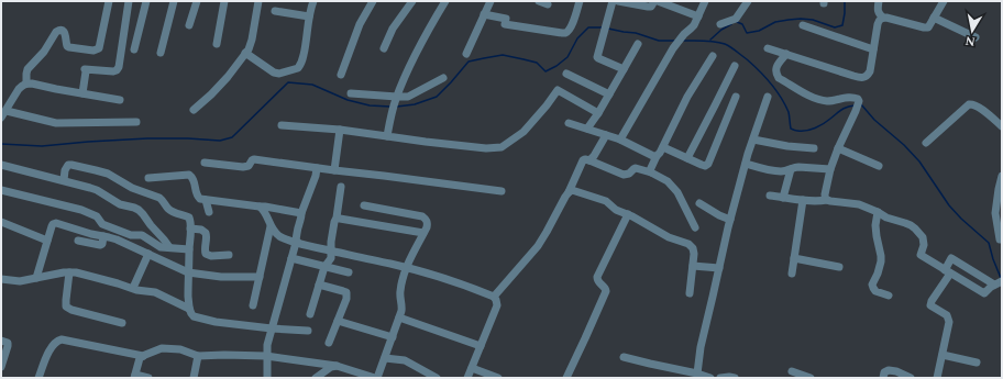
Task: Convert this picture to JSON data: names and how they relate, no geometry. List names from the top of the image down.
{
  "north": "bottom"
}
